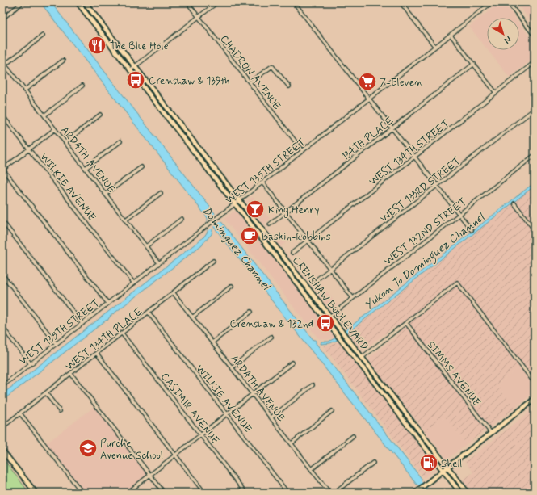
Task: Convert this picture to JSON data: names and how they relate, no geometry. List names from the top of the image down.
{
  "streets": {
    "main road": ["CRENSHAW BOULEVARD"],
    "street": [
      "CHADRON AVENUE",
      "134TH PLACE",
      "WEST 134TH STREET",
      "ARDATH AVENUE",
      "WEST 135TH STREET",
      "WILKIE AVENUE",
      "WEST 133RD STREET",
      "WEST 132ND STREET",
      "WEST 134TH PLACE",
      "SIMMS AVENUE",
      "CASIMIR AVENUE"
    ]
  },
  "crossings": [
    ["CHADRON AVENUE", "WEST 135TH STREET"],
    ["ARDATH AVENUE", "WEST 135TH STREET"],
    ["ARDATH AVENUE", "WEST 134TH PLACE"],
    ["WEST 135TH STREET", "WILKIE AVENUE"],
    ["WEST 135TH STREET", "CRENSHAW BOULEVARD"],
    ["WILKIE AVENUE", "WEST 134TH PLACE"],
    ["WEST 132ND STREET", "CRENSHAW BOULEVARD"],
    ["WEST 134TH PLACE", "CASIMIR AVENUE"]
  ],
  "water": ["Dominguez Channel", "Yukon To Dominguez Channel"],
  "places": {
    "restaurant": ["The Blue Hole"],
    "bus stop": ["Crenshaw & 139th", "Crenshaw & 132nd"],
    "supermarket": ["7-Eleven"],
    "bar": ["King Henry"],
    "cafe": ["Baskin-Robbins"],
    "school or university": ["Purche Avenue School"],
    "fuel station": ["Shell"]
  },
  "north": "bottom right"
}
